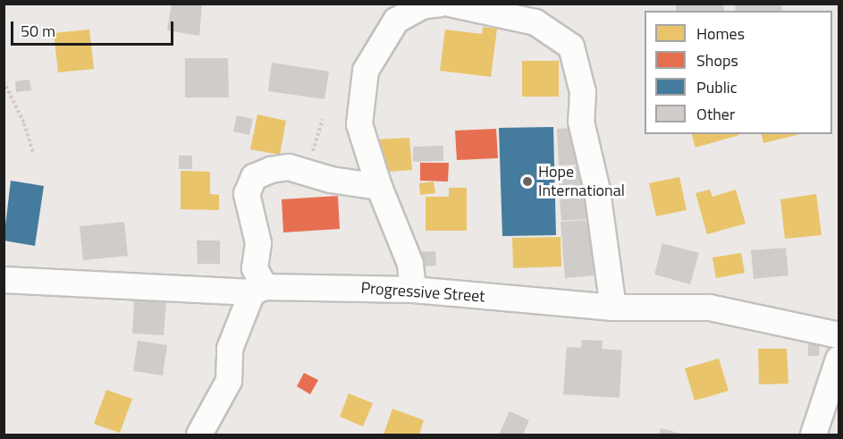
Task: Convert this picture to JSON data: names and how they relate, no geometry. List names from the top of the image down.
{
  "streets": {
    "street": ["Progressive Street"]
  },
  "places": ["Hope International"],
  "legend": [
    "Homes",
    "Shops",
    "Public",
    "Other"
  ],
  "scale_bar": "50 m"
}
